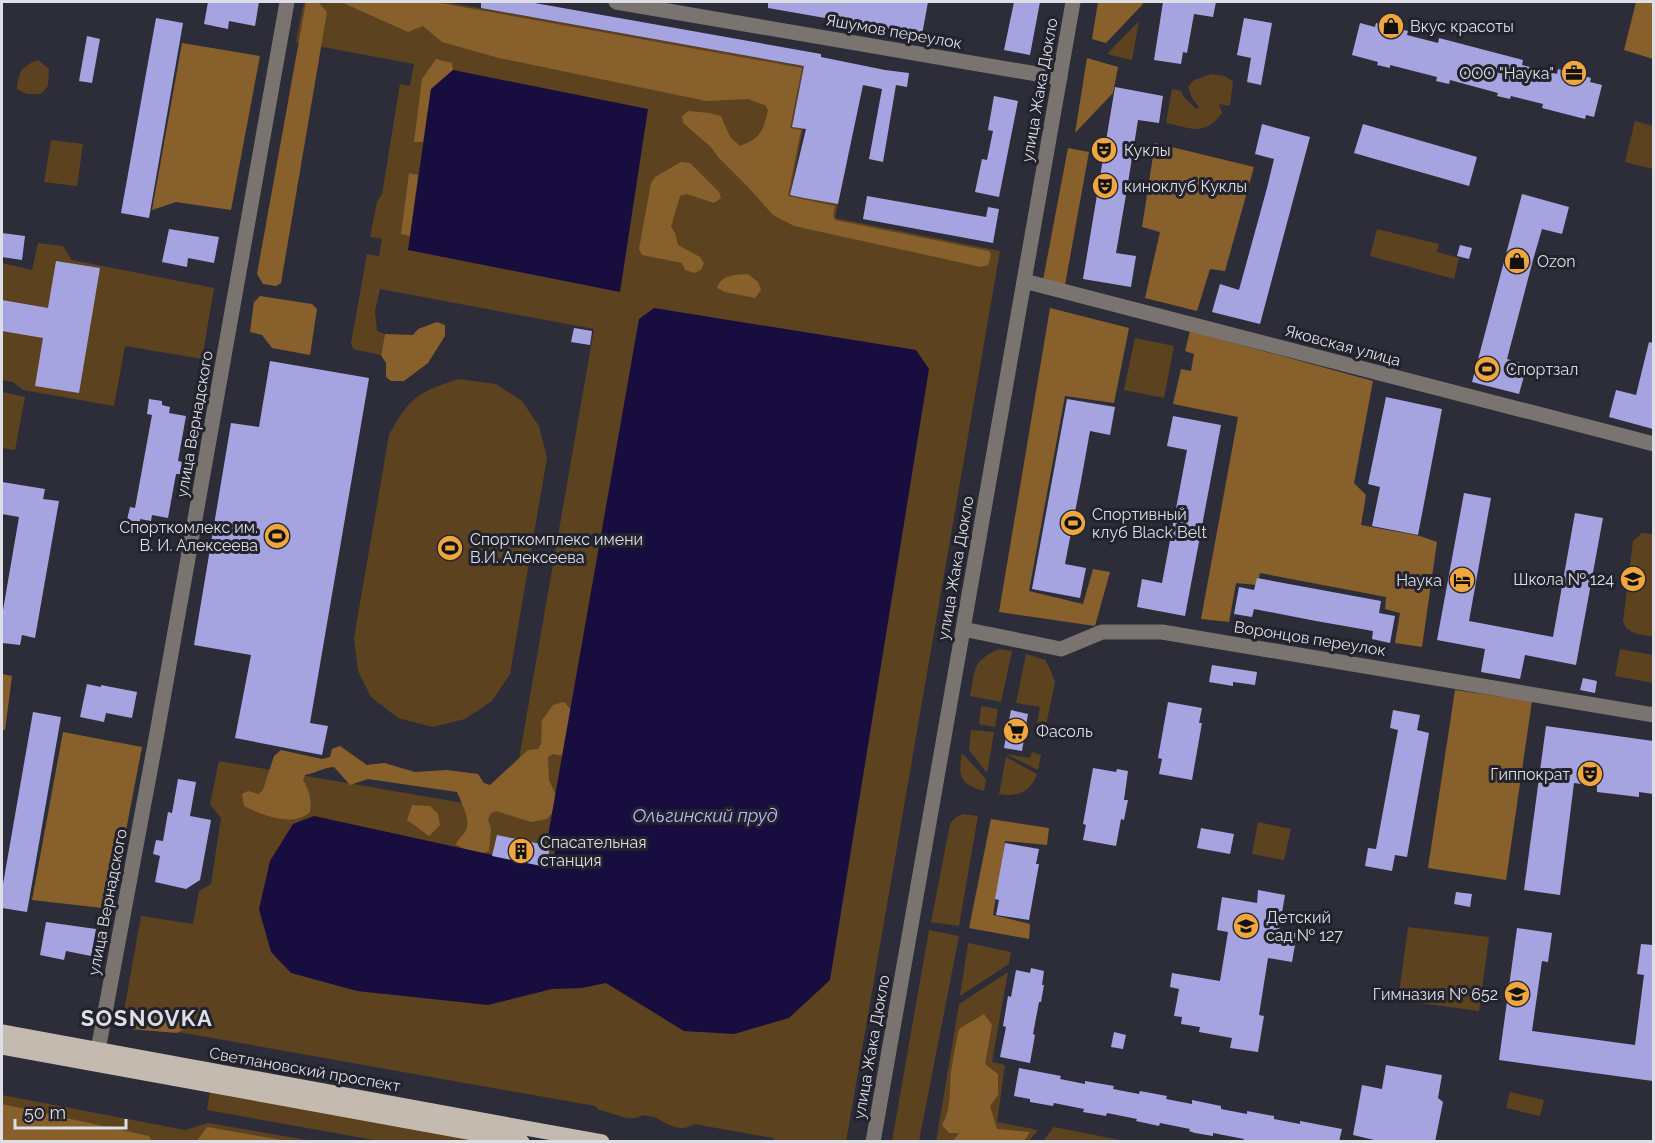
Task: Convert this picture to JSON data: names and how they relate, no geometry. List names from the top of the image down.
{
  "streets": {
    "main road": ["Светлановский проспект"],
    "street": [
      "Яшумов переулок",
      "улица Жака Дюкло",
      "Яковская улица",
      "улица Вернадского",
      "Воронцов переулок"
    ]
  },
  "crossings": [
    ["Яшумов переулок", "улица Жака Дюкло"],
    ["улица Жака Дюкло", "Яковская улица"],
    ["улица Жака Дюкло", "Воронцов переулок"],
    ["улица Вернадского", "Светлановский проспект"]
  ],
  "districts": ["SOSNOVKA"],
  "water": ["Ольгинский пруд"],
  "places": {
    "shop": ["Вкус красоты", "Ozon"],
    "office": ["ООО \"Наука\""],
    "theatre": ["Куклы", "киноклуб Куклы", "Гиппократ"],
    "sports": [
      "Спортзал",
      "Спортивный клуб Black Belt",
      "Спорткомлекс им. В. И. Алексеева",
      "Спорткомплекс имени В.И. Алексеева"
    ],
    "school or university": ["Школа № 124", "Детский сад № 127", "Гимназия № 652"],
    "hotel": ["Наука"],
    "supermarket": ["Фасоль"],
    "building": ["Спасательная станция"]
  },
  "scale_bar": "50 m"
}
